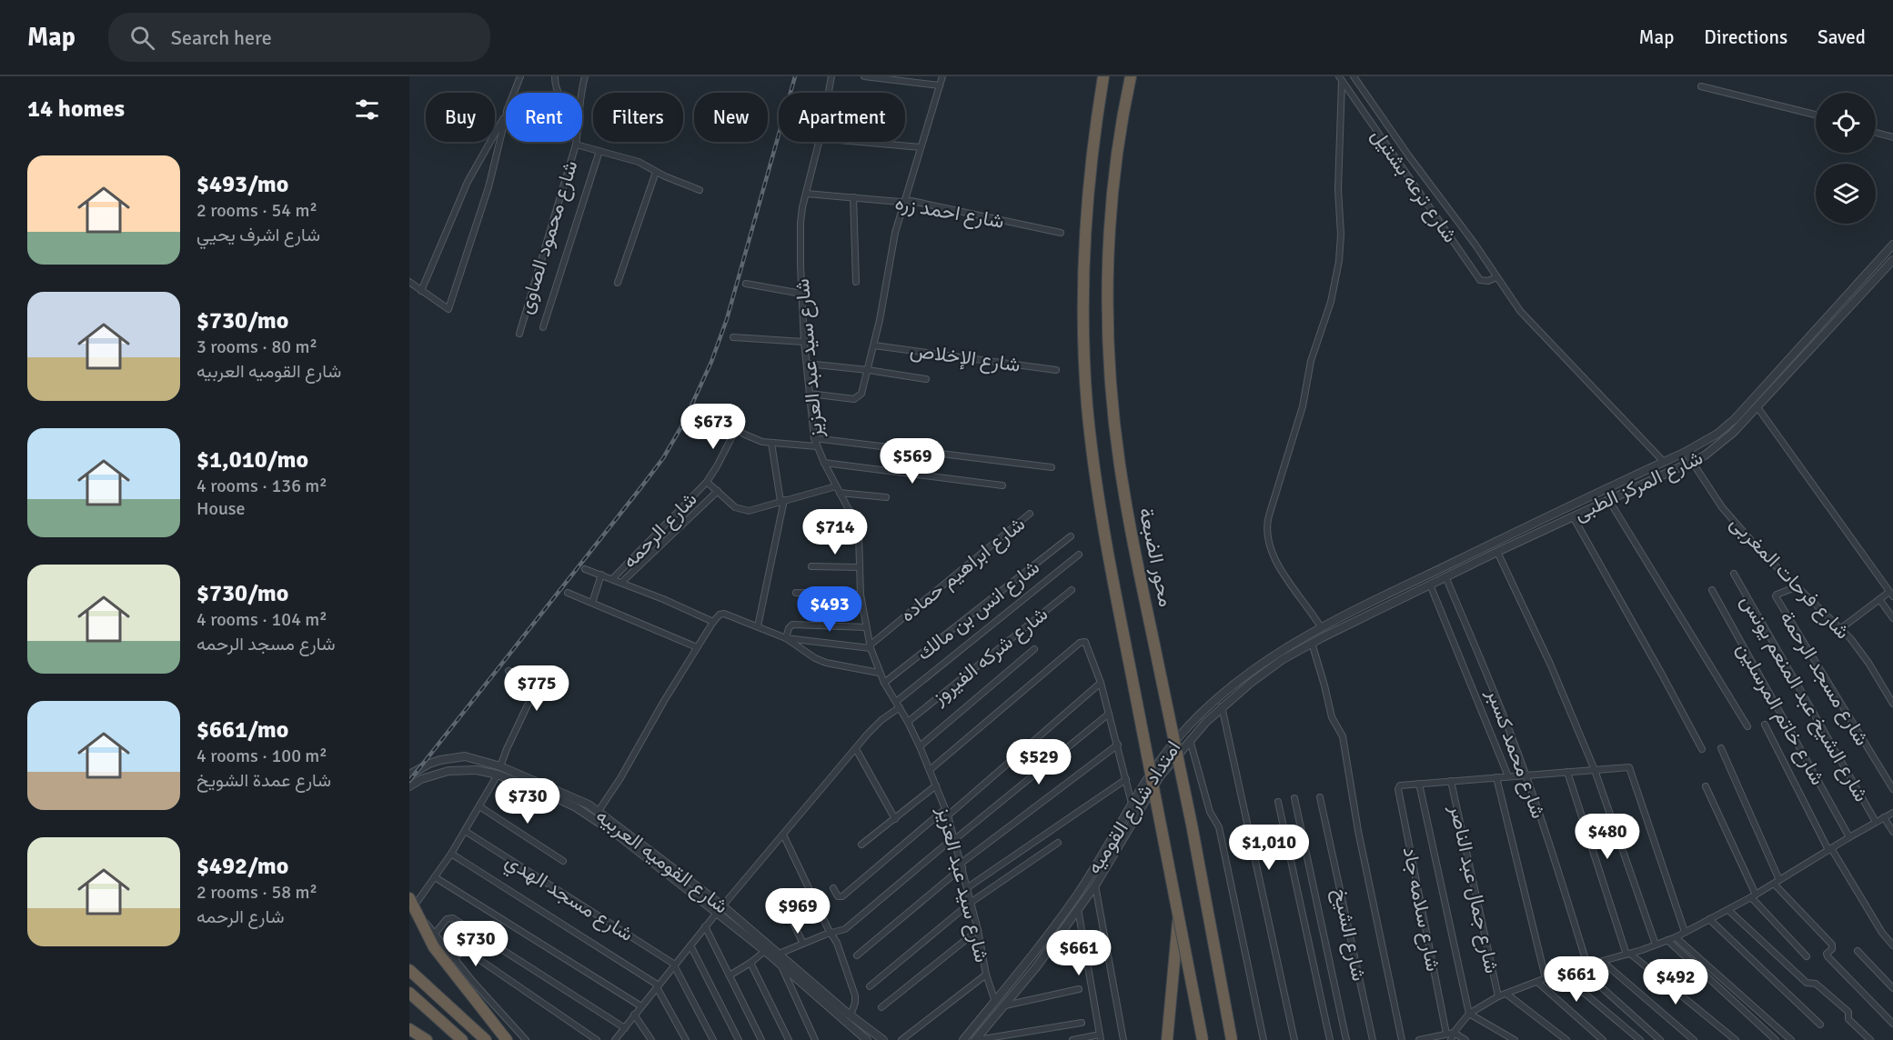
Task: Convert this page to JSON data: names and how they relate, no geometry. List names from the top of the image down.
{
  "streets": {
    "highway": ["محور الضبعة"],
    "street": [
      "شارع ترعه بشتيل",
      "شارع احمد زره",
      "شارع محمود الصاوى",
      "شارع الإخلاص",
      "شارع سيد عبد العزيز",
      "شارع المركز الطبى",
      "شارع الرحمه",
      "شارع ابراهيم حماده",
      "شارع فرحات المغربى",
      "شارع انس بن مالك",
      "شارع شركه الفيروز",
      "شارع مسجد الرحمة",
      "شارع الشيخ عبد المنعم يونس",
      "شارع خاتم المرسلين",
      "شارع محمد كسبر",
      "امتداد شارع القوميه",
      "شارع القوميه العربيه",
      "شارع جمال عبد الناصر",
      "شارع مسجد الهدي",
      "شارع سلامه جاد",
      "شارع الشيخ"
    ]
  },
  "crossings": [
    ["شارع ترعه بشتيل", "شارع المركز الطبى"],
    ["شارع احمد زره", "شارع سيد عبد العزيز"],
    ["شارع سيد عبد العزيز", "شارع ابراهيم حماده"],
    ["شارع سيد عبد العزيز", "شارع انس بن مالك"],
    ["شارع سيد عبد العزيز", "شارع شركه الفيروز"],
    ["شارع سيد عبد العزيز", "امتداد شارع القوميه"],
    ["شارع المركز الطبى", "شارع فرحات المغربى"],
    ["شارع المركز الطبى", "شارع محمد كسبر"],
    ["شارع المركز الطبى", "امتداد شارع القوميه"],
    ["شارع فرحات المغربى", "شارع مسجد الرحمة"],
    ["شارع محمد كسبر", "امتداد شارع القوميه"]
  ],
  "page": {
    "header": "Map",
    "search": "Search here",
    "nav": ["Map", "Directions", "Saved"],
    "heading": "14 homes",
    "chip": [
      "Buy",
      "Rent",
      "Filters",
      "New",
      "Apartment"
    ],
    "list": [
      {
        "name": "$493/mo",
        "note": "2 rooms · 54 m² · شارع اشرف يحيي"
      },
      {
        "name": "$730/mo",
        "note": "3 rooms · 80 m² · شارع القوميه العربيه"
      },
      {
        "name": "$1,010/mo",
        "note": "4 rooms · 136 m² · House"
      },
      {
        "name": "$730/mo",
        "note": "4 rooms · 104 m² · شارع مسجد الرحمه"
      },
      {
        "name": "$661/mo",
        "note": "4 rooms · 100 m² · شارع عمدة الشويخ"
      },
      {
        "name": "$492/mo",
        "note": "2 rooms · 58 m² · شارع الرحمه"
      }
    ],
    "price": [
      "$673",
      "$569",
      "$714",
      "$493",
      "$775",
      "$529",
      "$730",
      "$480",
      "$1,010",
      "$969",
      "$730",
      "$661",
      "$661",
      "$492"
    ]
  }
}
